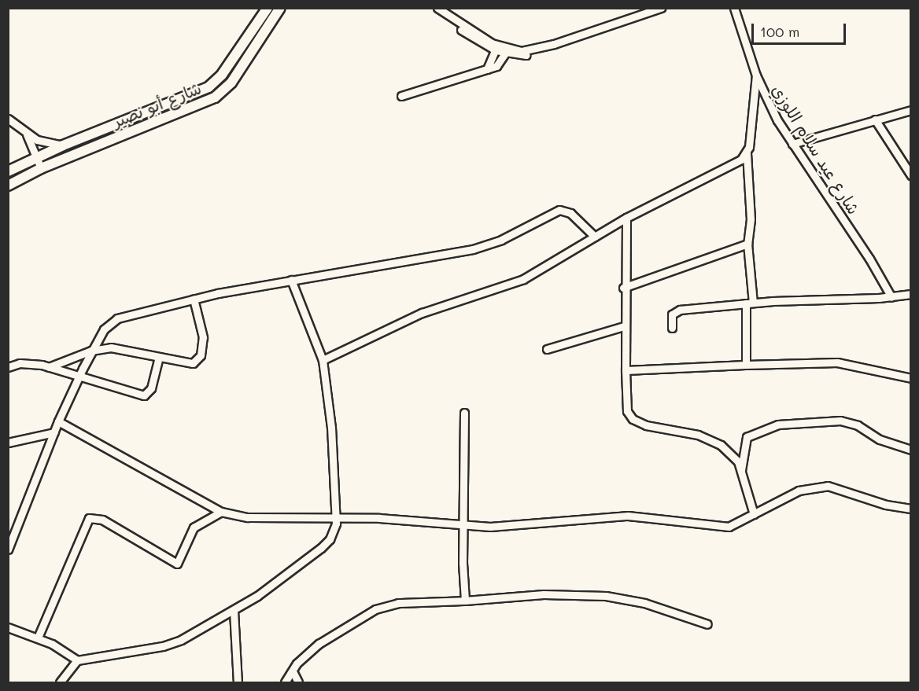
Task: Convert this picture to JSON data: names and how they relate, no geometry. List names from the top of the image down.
{
  "streets": {
    "main road": ["شارع أبو نصير"],
    "street": ["شارع عيد سلام اللوزي"]
  },
  "scale_bar": "100 m"
}
